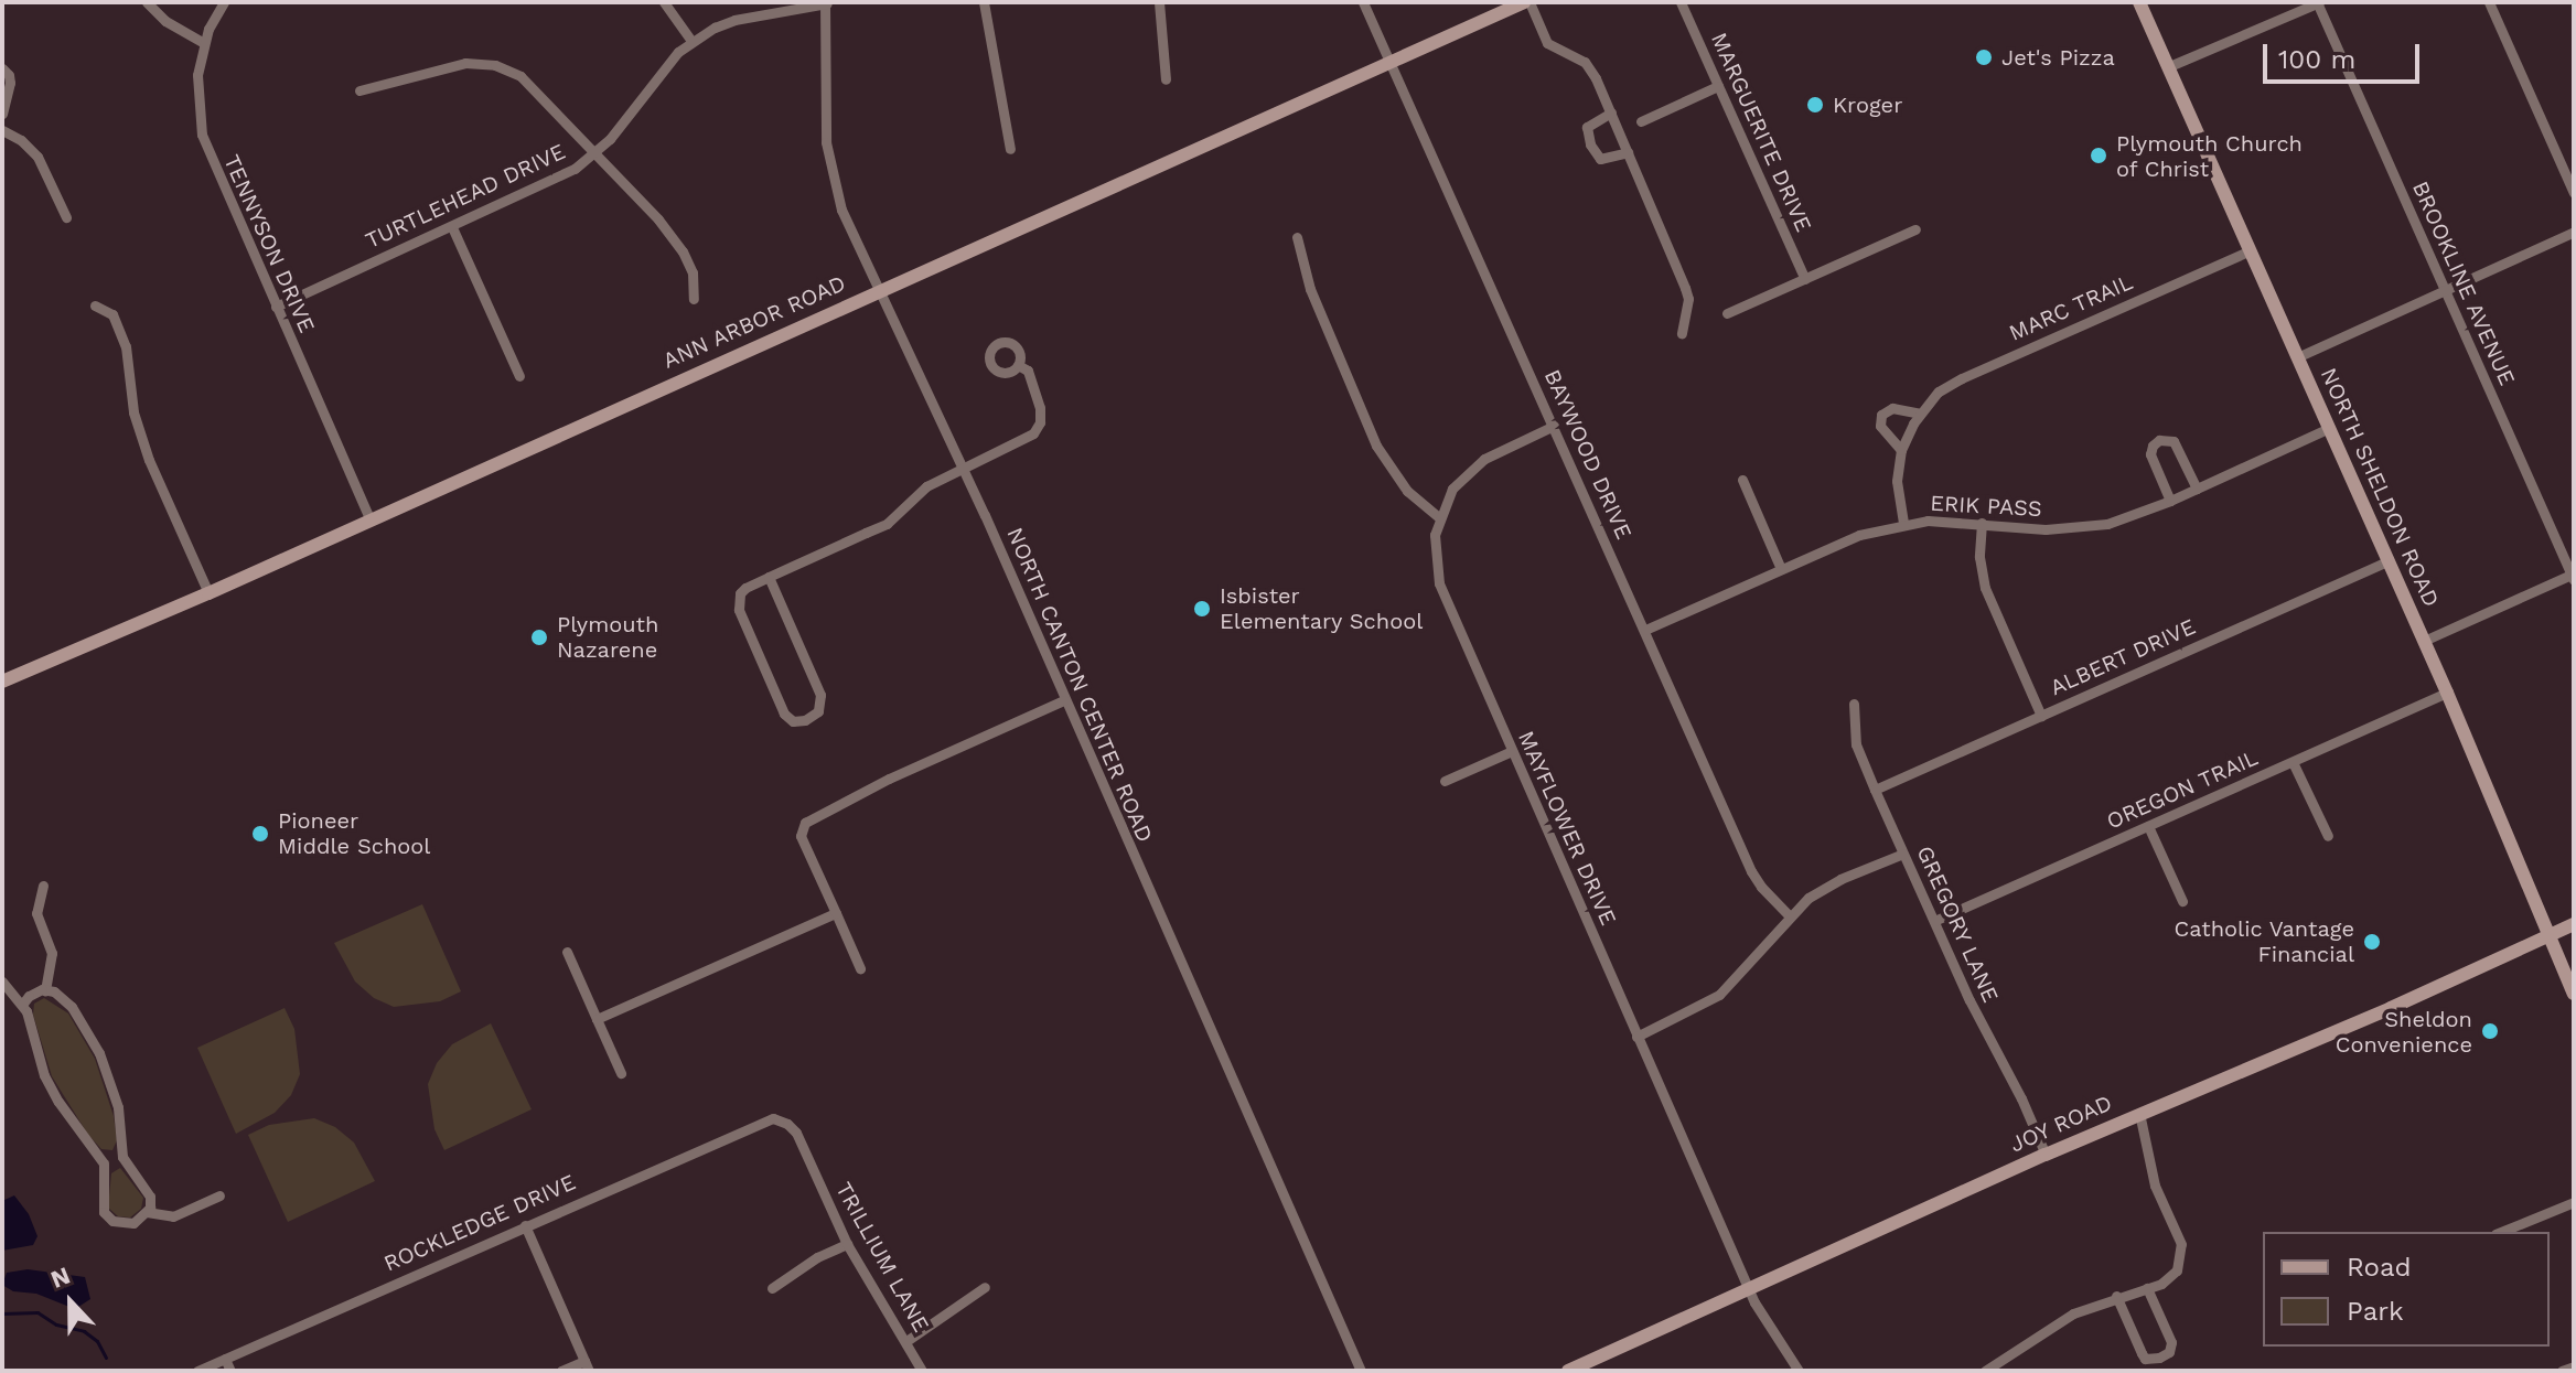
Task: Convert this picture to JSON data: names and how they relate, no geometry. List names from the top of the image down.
{
  "streets": {
    "main road": ["ANN ARBOR ROAD", "NORTH SHELDON ROAD", "JOY ROAD"],
    "street": [
      "MARGUERITE DRIVE",
      "TURTLEHEAD DRIVE",
      "TENNYSON DRIVE",
      "BROOKLINE AVENUE",
      "MARC TRAIL",
      "BAYWOOD DRIVE",
      "ERIK PASS",
      "ALBERT DRIVE",
      "NORTH CANTON CENTER ROAD",
      "OREGON TRAIL",
      "MAYFLOWER DRIVE",
      "GREGORY LANE",
      "ROCKLEDGE DRIVE",
      "TRILLIUM LANE"
    ]
  },
  "crossings": [
    ["TURTLEHEAD DRIVE", "TENNYSON DRIVE"],
    ["TURTLEHEAD DRIVE", "NORTH CANTON CENTER ROAD"],
    ["TENNYSON DRIVE", "ANN ARBOR ROAD"],
    ["MARC TRAIL", "NORTH SHELDON ROAD"],
    ["MARC TRAIL", "ERIK PASS"],
    ["ANN ARBOR ROAD", "BAYWOOD DRIVE"],
    ["ANN ARBOR ROAD", "NORTH CANTON CENTER ROAD"],
    ["BAYWOOD DRIVE", "ERIK PASS"],
    ["BAYWOOD DRIVE", "MAYFLOWER DRIVE"],
    ["NORTH SHELDON ROAD", "ERIK PASS"],
    ["NORTH SHELDON ROAD", "ALBERT DRIVE"],
    ["NORTH SHELDON ROAD", "OREGON TRAIL"],
    ["NORTH SHELDON ROAD", "JOY ROAD"],
    ["ALBERT DRIVE", "GREGORY LANE"],
    ["OREGON TRAIL", "GREGORY LANE"],
    ["MAYFLOWER DRIVE", "JOY ROAD"],
    ["GREGORY LANE", "JOY ROAD"],
    ["ROCKLEDGE DRIVE", "TRILLIUM LANE"]
  ],
  "places": [
    "Jet's Pizza",
    "Kroger",
    "Plymouth Church of Christ",
    "Isbister Elementary School",
    "Plymouth Nazarene",
    "Pioneer Middle School",
    "Catholic Vantage Financial",
    "Sheldon Convenience"
  ],
  "legend": ["Road", "Park"],
  "scale_bar": "100 m",
  "north": "top"
}
